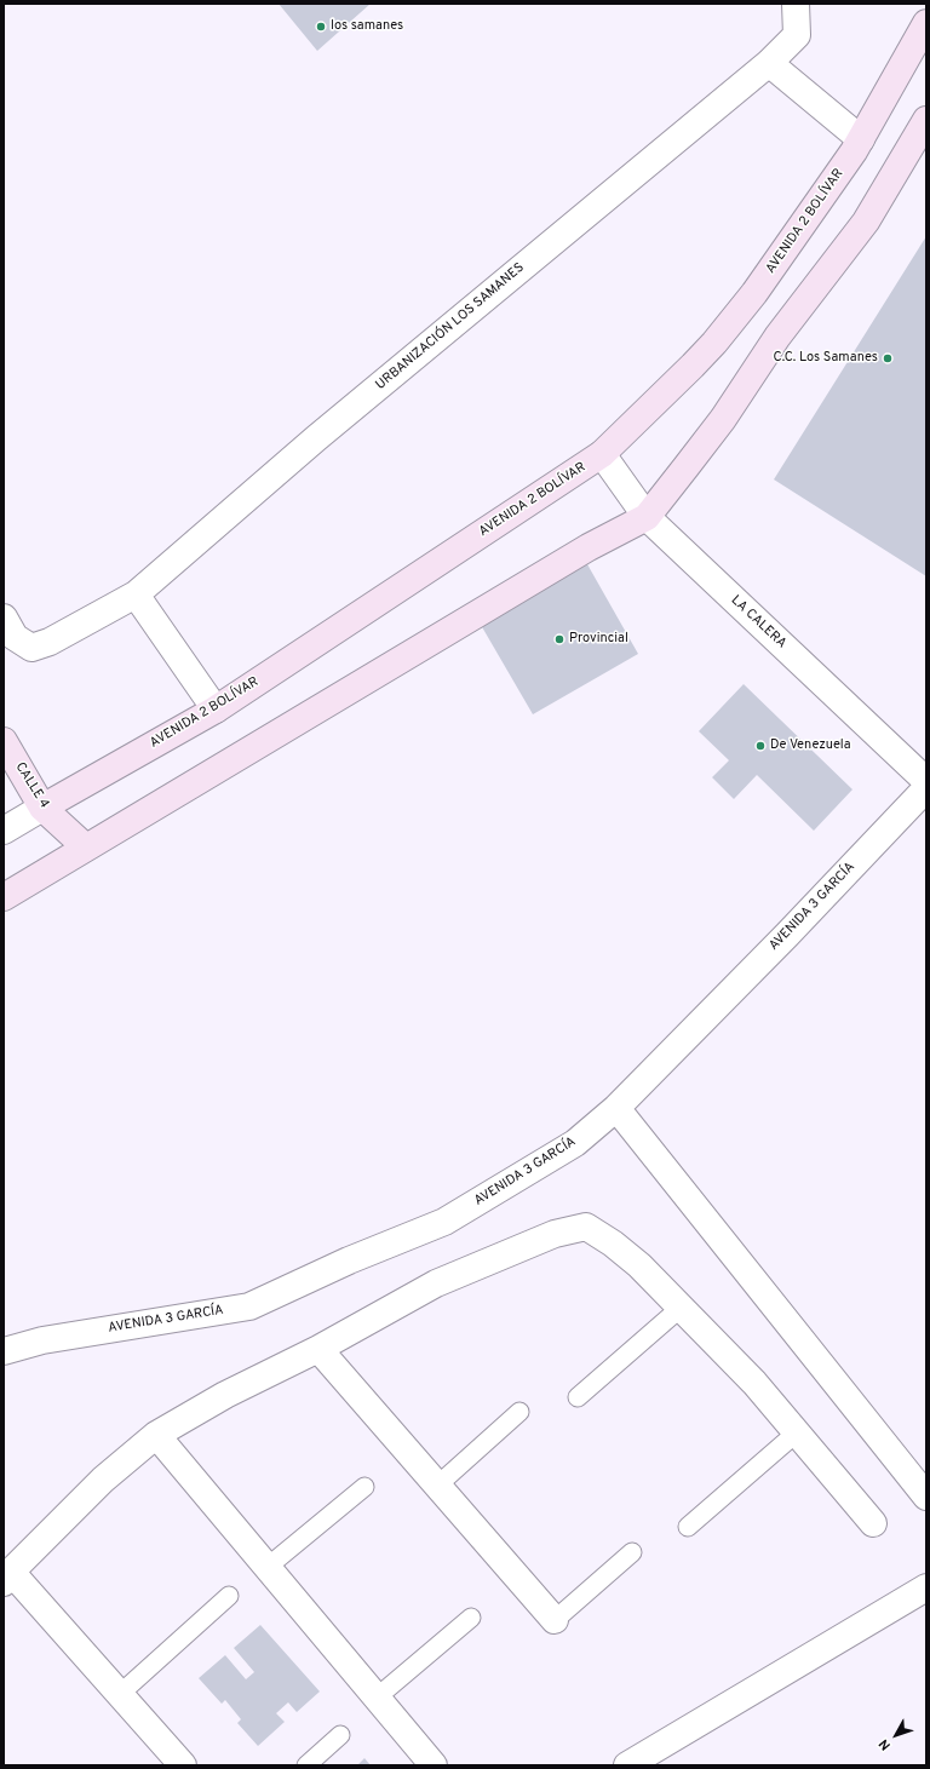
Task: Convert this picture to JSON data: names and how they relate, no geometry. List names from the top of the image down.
{
  "streets": {
    "street": [
      "AVENIDA 2 BOLÍVAR",
      "URBANIZACIÓN LOS SAMANES",
      "LA CALERA",
      "CALLE 4",
      "AVENIDA 3 GARCÍA"
    ]
  },
  "crossings": [
    ["AVENIDA 2 BOLÍVAR", "LA CALERA"],
    ["AVENIDA 2 BOLÍVAR", "CALLE 4"]
  ],
  "places": [
    "los samanes",
    "C.C. Los Samanes",
    "Provincial",
    "De Venezuela"
  ],
  "north": "bottom left"
}
